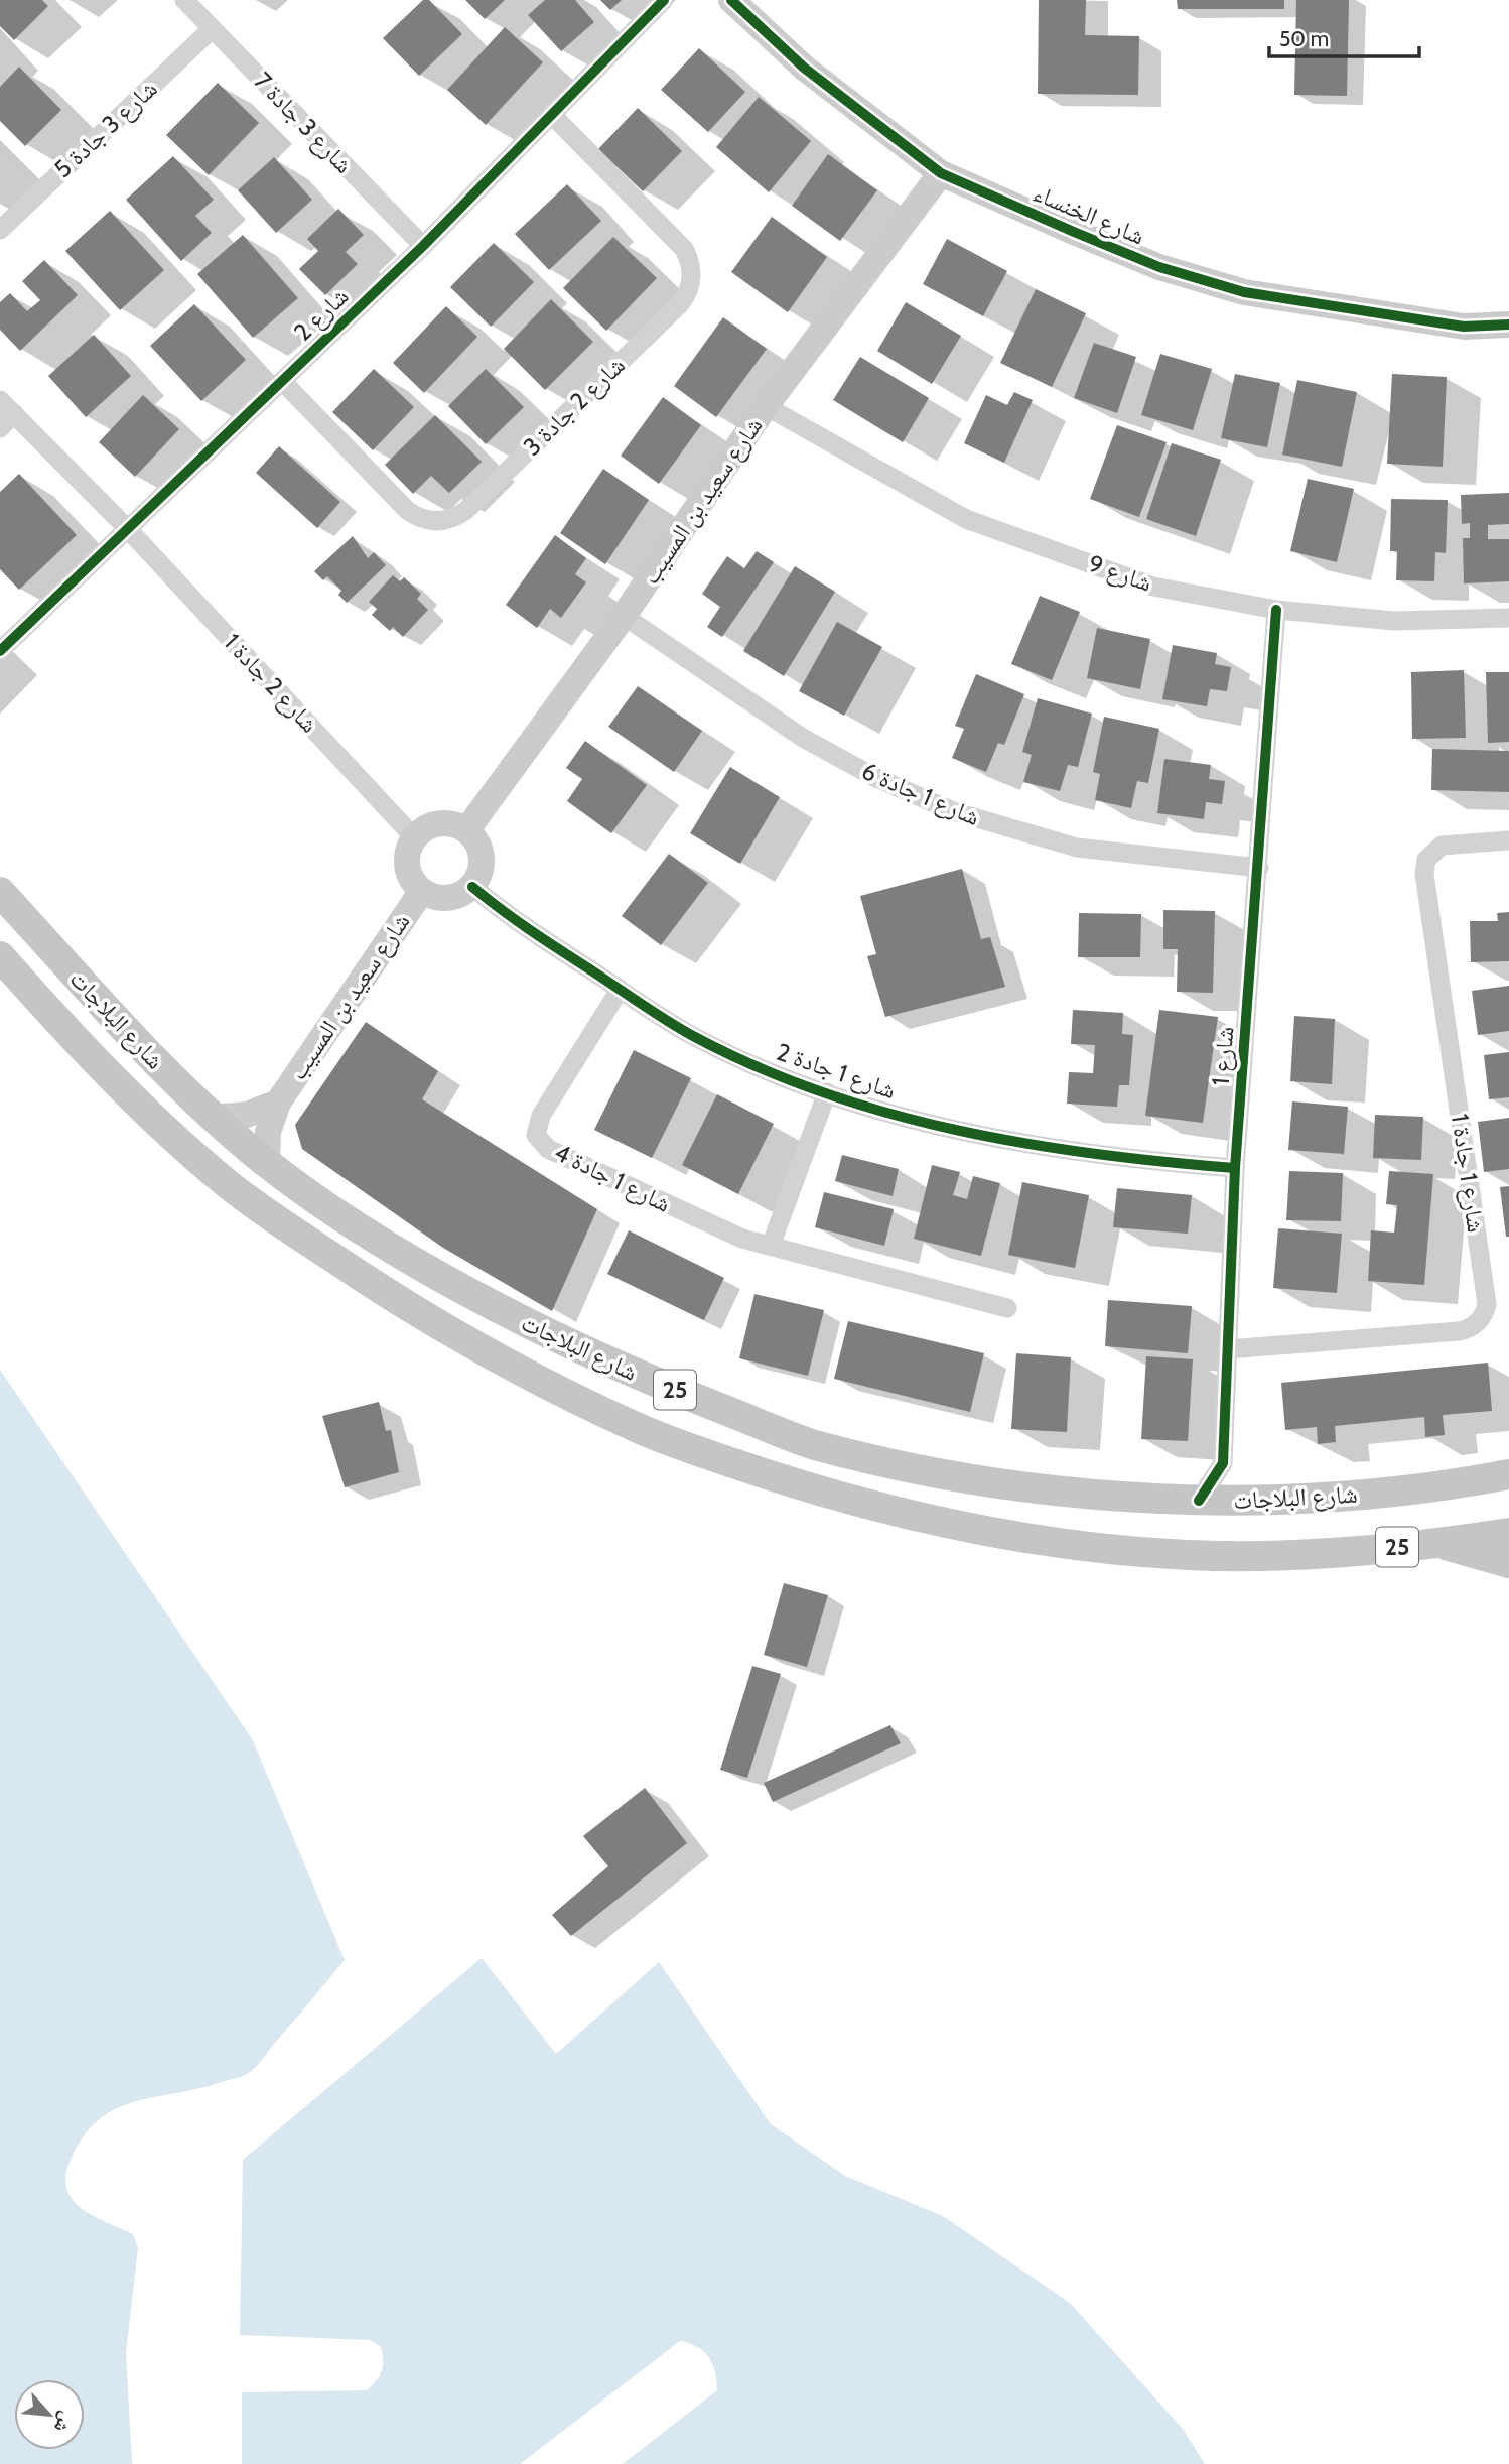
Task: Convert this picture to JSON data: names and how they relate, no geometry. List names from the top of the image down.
{
  "streets": {
    "main road": ["شارع البلاجات", "25"],
    "street": [
      "شارع 3 جادة 7",
      "شارع 3 جادة 5",
      "شارع الخنساء",
      "شارع 2",
      "شارع 2 جادة 3",
      "شارع سعيد بن المسيب",
      "شارع 9",
      "شارع 2 جادة 1",
      "شارع 1 جادة 6",
      "شارع 1",
      "شارع 1 جادة 2",
      "شارع 1 جادة 1",
      "شارع 1 جادة 4"
    ]
  },
  "crossings": [
    ["شارع 3 جادة 7", "شارع 3 جادة 5"],
    ["شارع 3 جادة 7", "شارع 2"],
    ["شارع الخنساء", "شارع سعيد بن المسيب"],
    ["شارع 2", "شارع 2 جادة 3"],
    ["شارع 2", "شارع 2 جادة 1"],
    ["شارع سعيد بن المسيب", "شارع 9"],
    ["شارع سعيد بن المسيب", "شارع 2 جادة 1"],
    ["شارع سعيد بن المسيب", "شارع 1 جادة 6"],
    ["شارع سعيد بن المسيب", "شارع البلاجات"],
    ["شارع سعيد بن المسيب", "شارع 1 جادة 2"],
    ["شارع 9", "شارع 1"],
    ["شارع 2 جادة 1", "شارع 1 جادة 2"],
    ["شارع 1 جادة 6", "شارع 1"],
    ["شارع البلاجات", "شارع 1"],
    ["شارع 1", "شارع 1 جادة 2"],
    ["شارع 1", "شارع 1 جادة 1"],
    ["شارع 1 جادة 2", "شارع 1 جادة 4"]
  ],
  "scale_bar": "50 m",
  "north": "bottom right"
}
